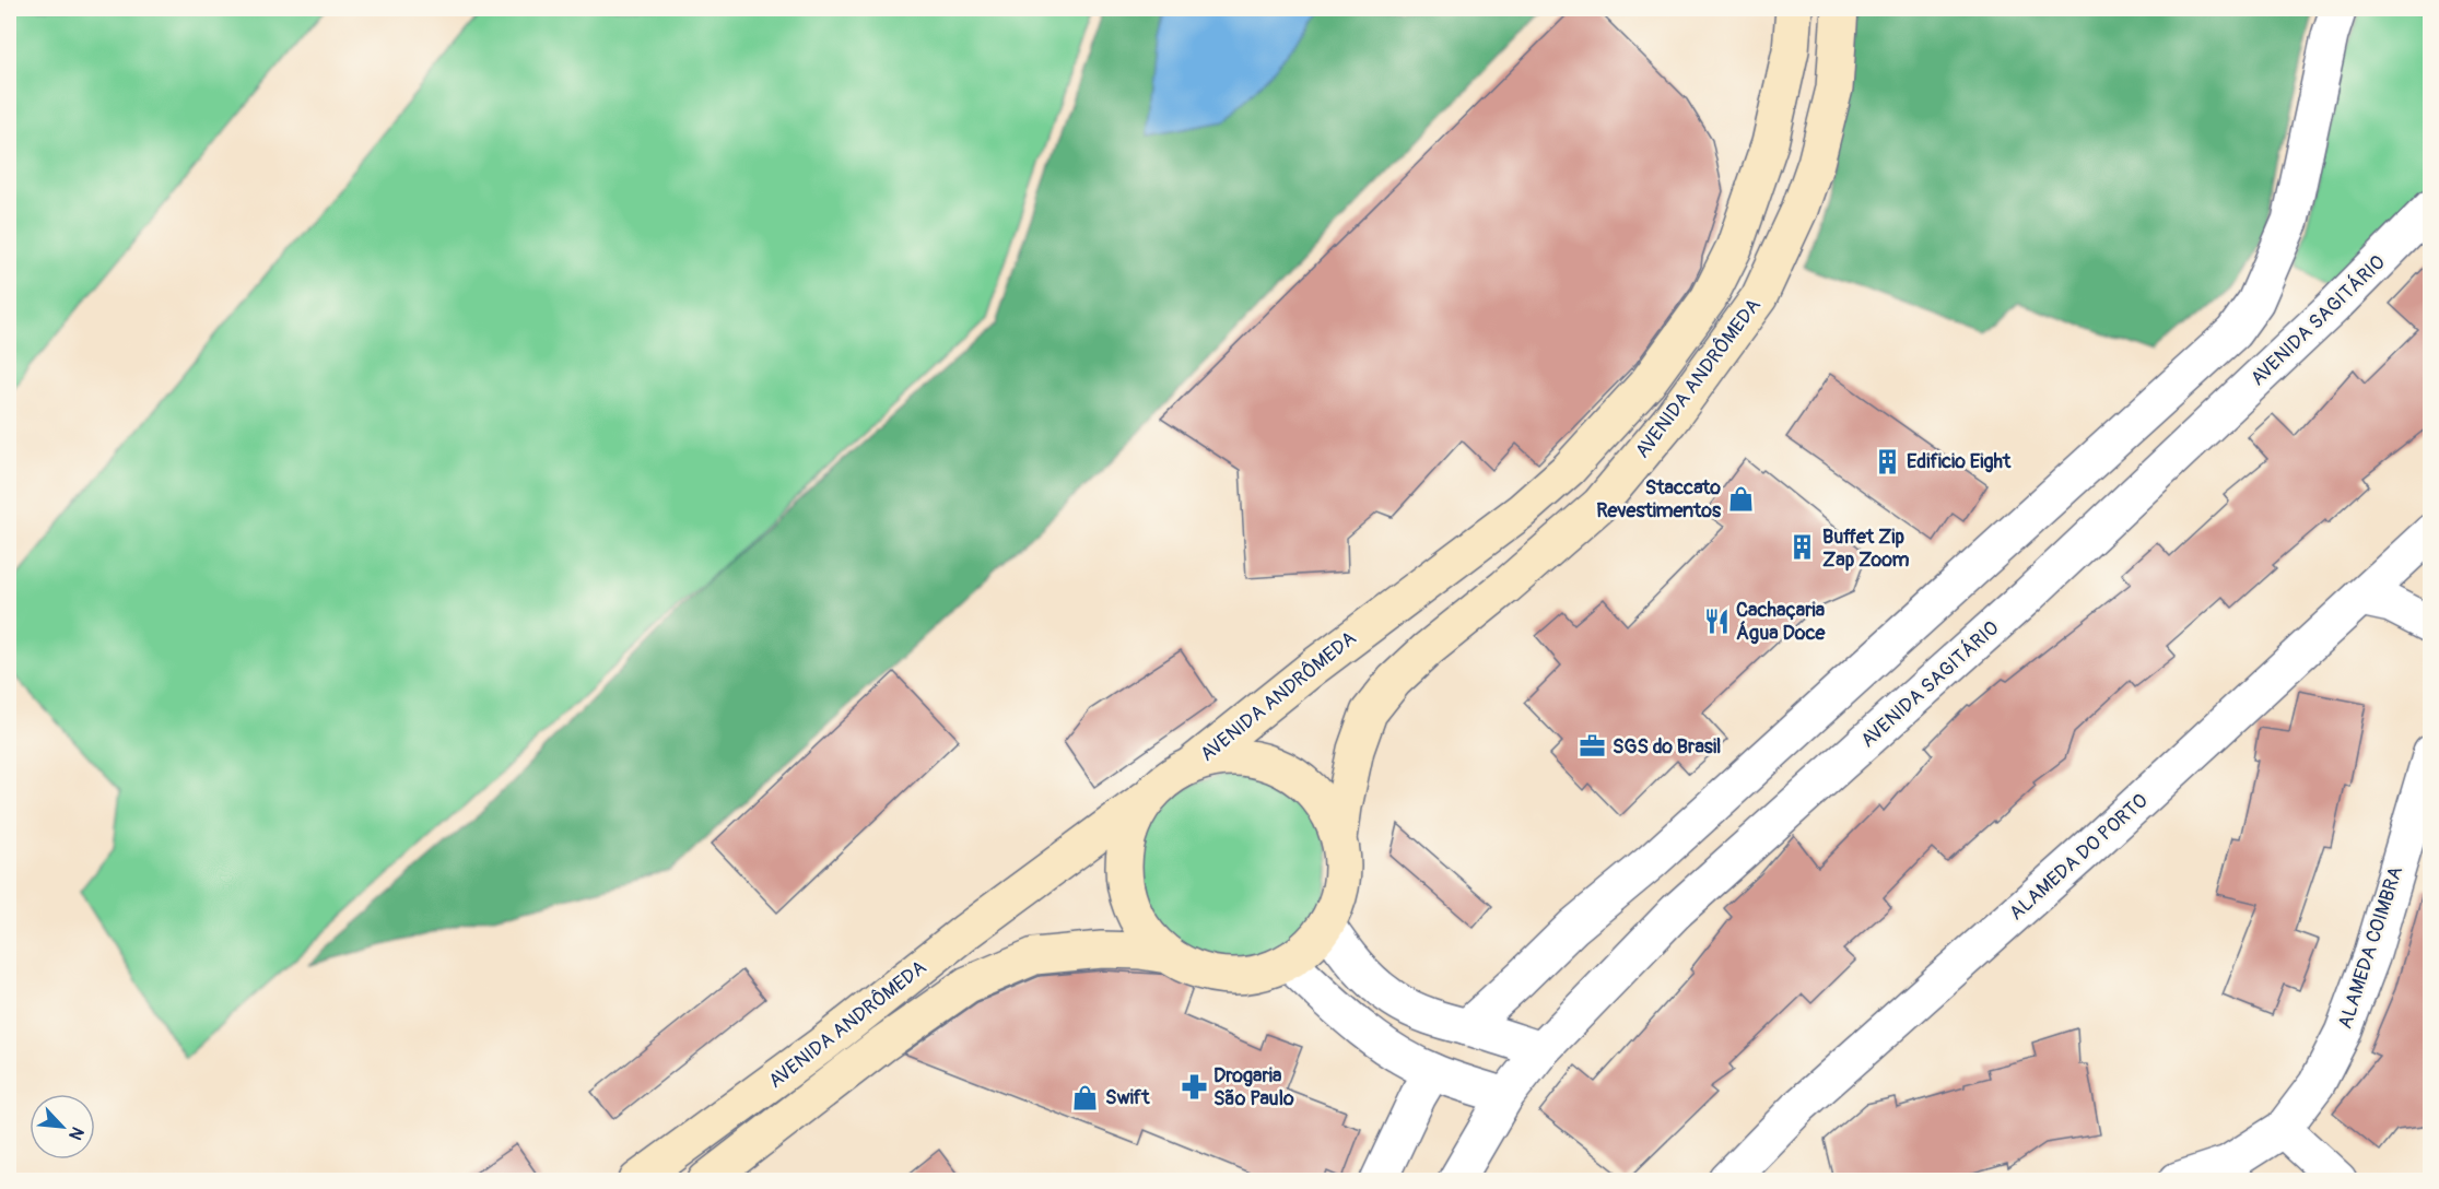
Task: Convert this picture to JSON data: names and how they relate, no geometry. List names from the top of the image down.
{
  "streets": {
    "main road": ["AVENIDA ANDRÔMEDA"],
    "street": ["AVENIDA SAGITÁRIO", "ALAMEDA DO PORTO", "ALAMEDA COIMBRA"]
  },
  "places": {
    "building": ["Edificio Eight", "Buffet Zip Zap Zoom"],
    "shop": ["Staccato Revestimentos", "Swift"],
    "restaurant": ["Cachaçaria Água Doce"],
    "office": ["SGS do Brasil"],
    "pharmacy": ["Drogaria São Paulo"]
  },
  "north": "bottom right"
}
